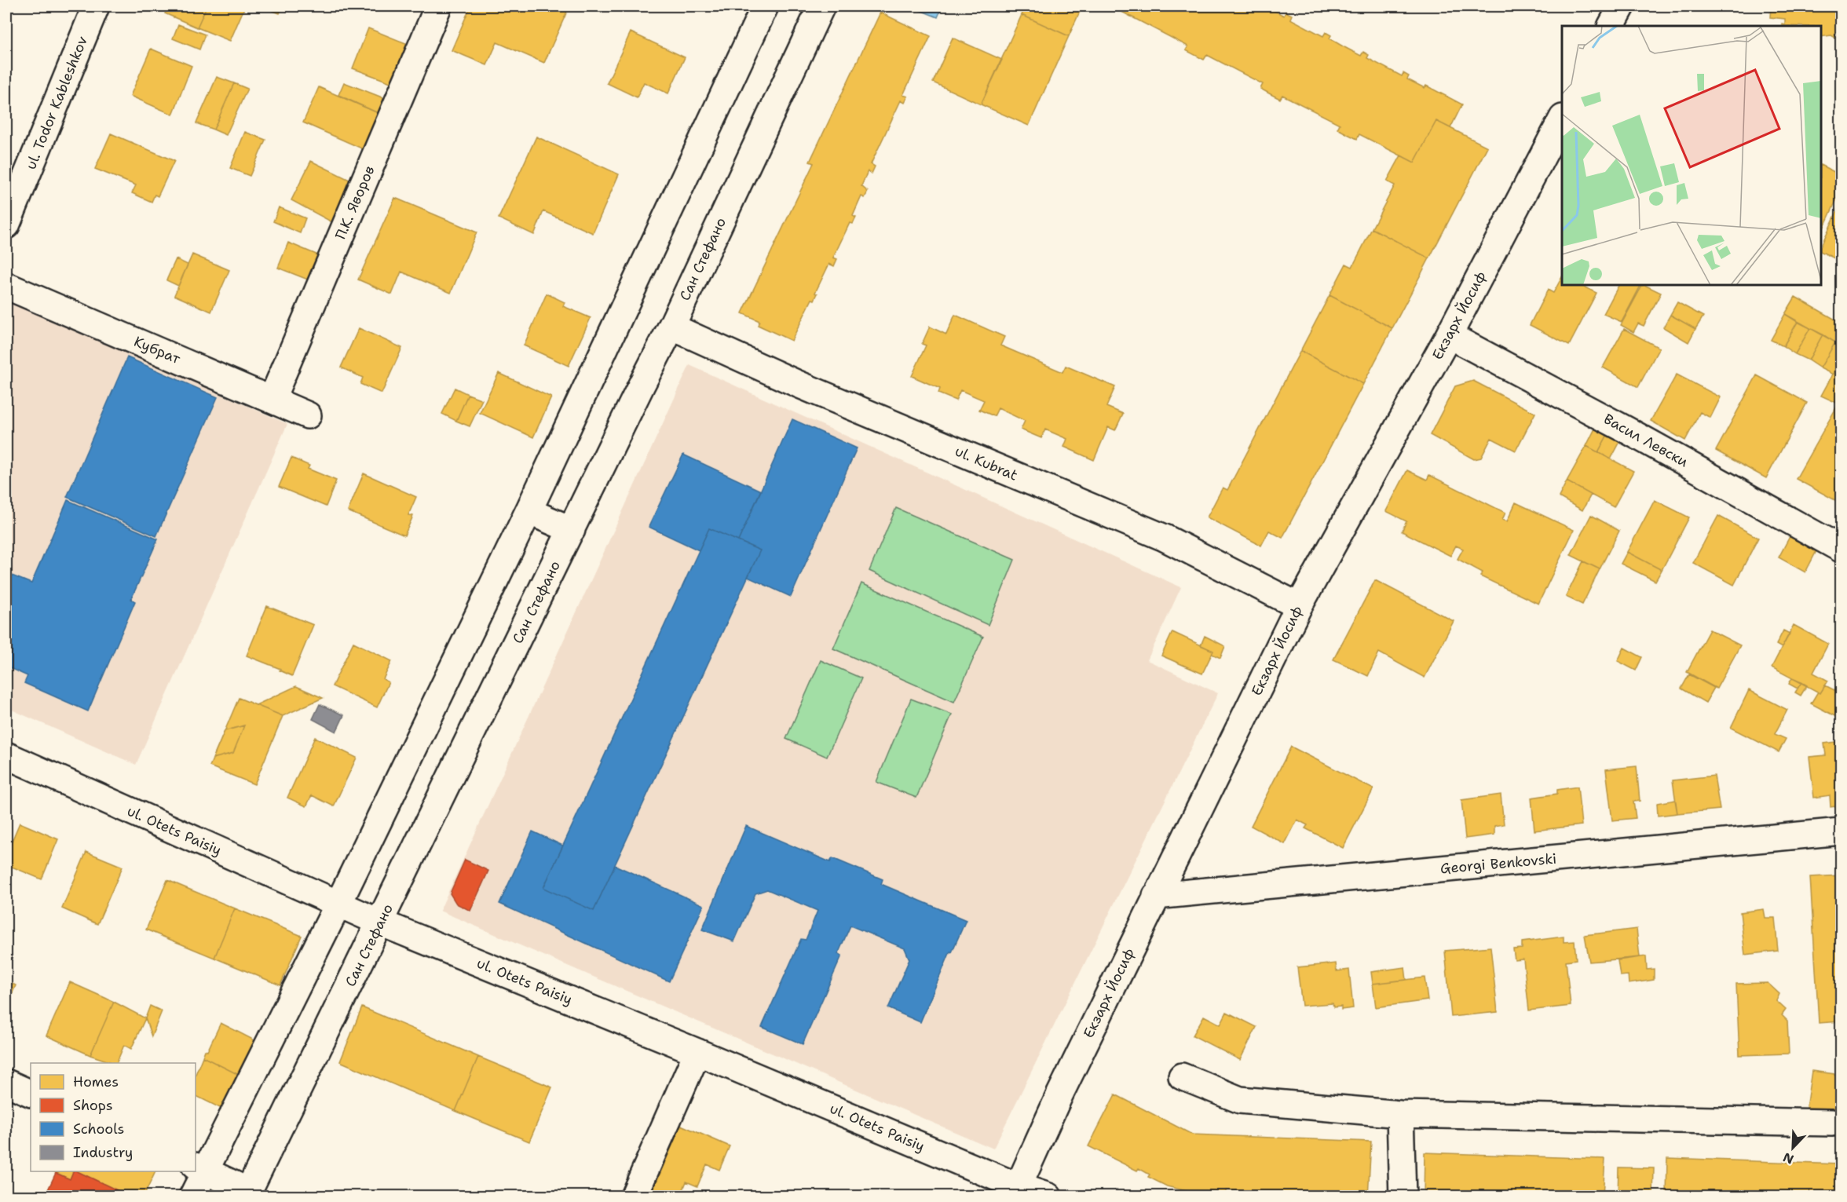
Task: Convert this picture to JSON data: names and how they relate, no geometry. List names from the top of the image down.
{
  "streets": {
    "street": [
      "ul. Todor Kableshkov",
      "П.К. Яворов",
      "Сан Стефано",
      "Екзарх Йосиф",
      "Кубрат",
      "Васил Левски",
      "ul. Kubrat",
      "ul. Otets Paisiy",
      "Georgi Benkovski"
    ]
  },
  "crossings": [
    ["П.К. Яворов", "Кубрат"],
    ["Сан Стефано", "ul. Kubrat"],
    ["Сан Стефано", "ul. Otets Paisiy"],
    ["Екзарх Йосиф", "Васил Левски"],
    ["Екзарх Йосиф", "ul. Kubrat"],
    ["Екзарх Йосиф", "ul. Otets Paisiy"],
    ["Екзарх Йосиф", "Georgi Benkovski"]
  ],
  "legend": [
    "Homes",
    "Shops",
    "Schools",
    "Industry"
  ],
  "north": "bottom left"
}
